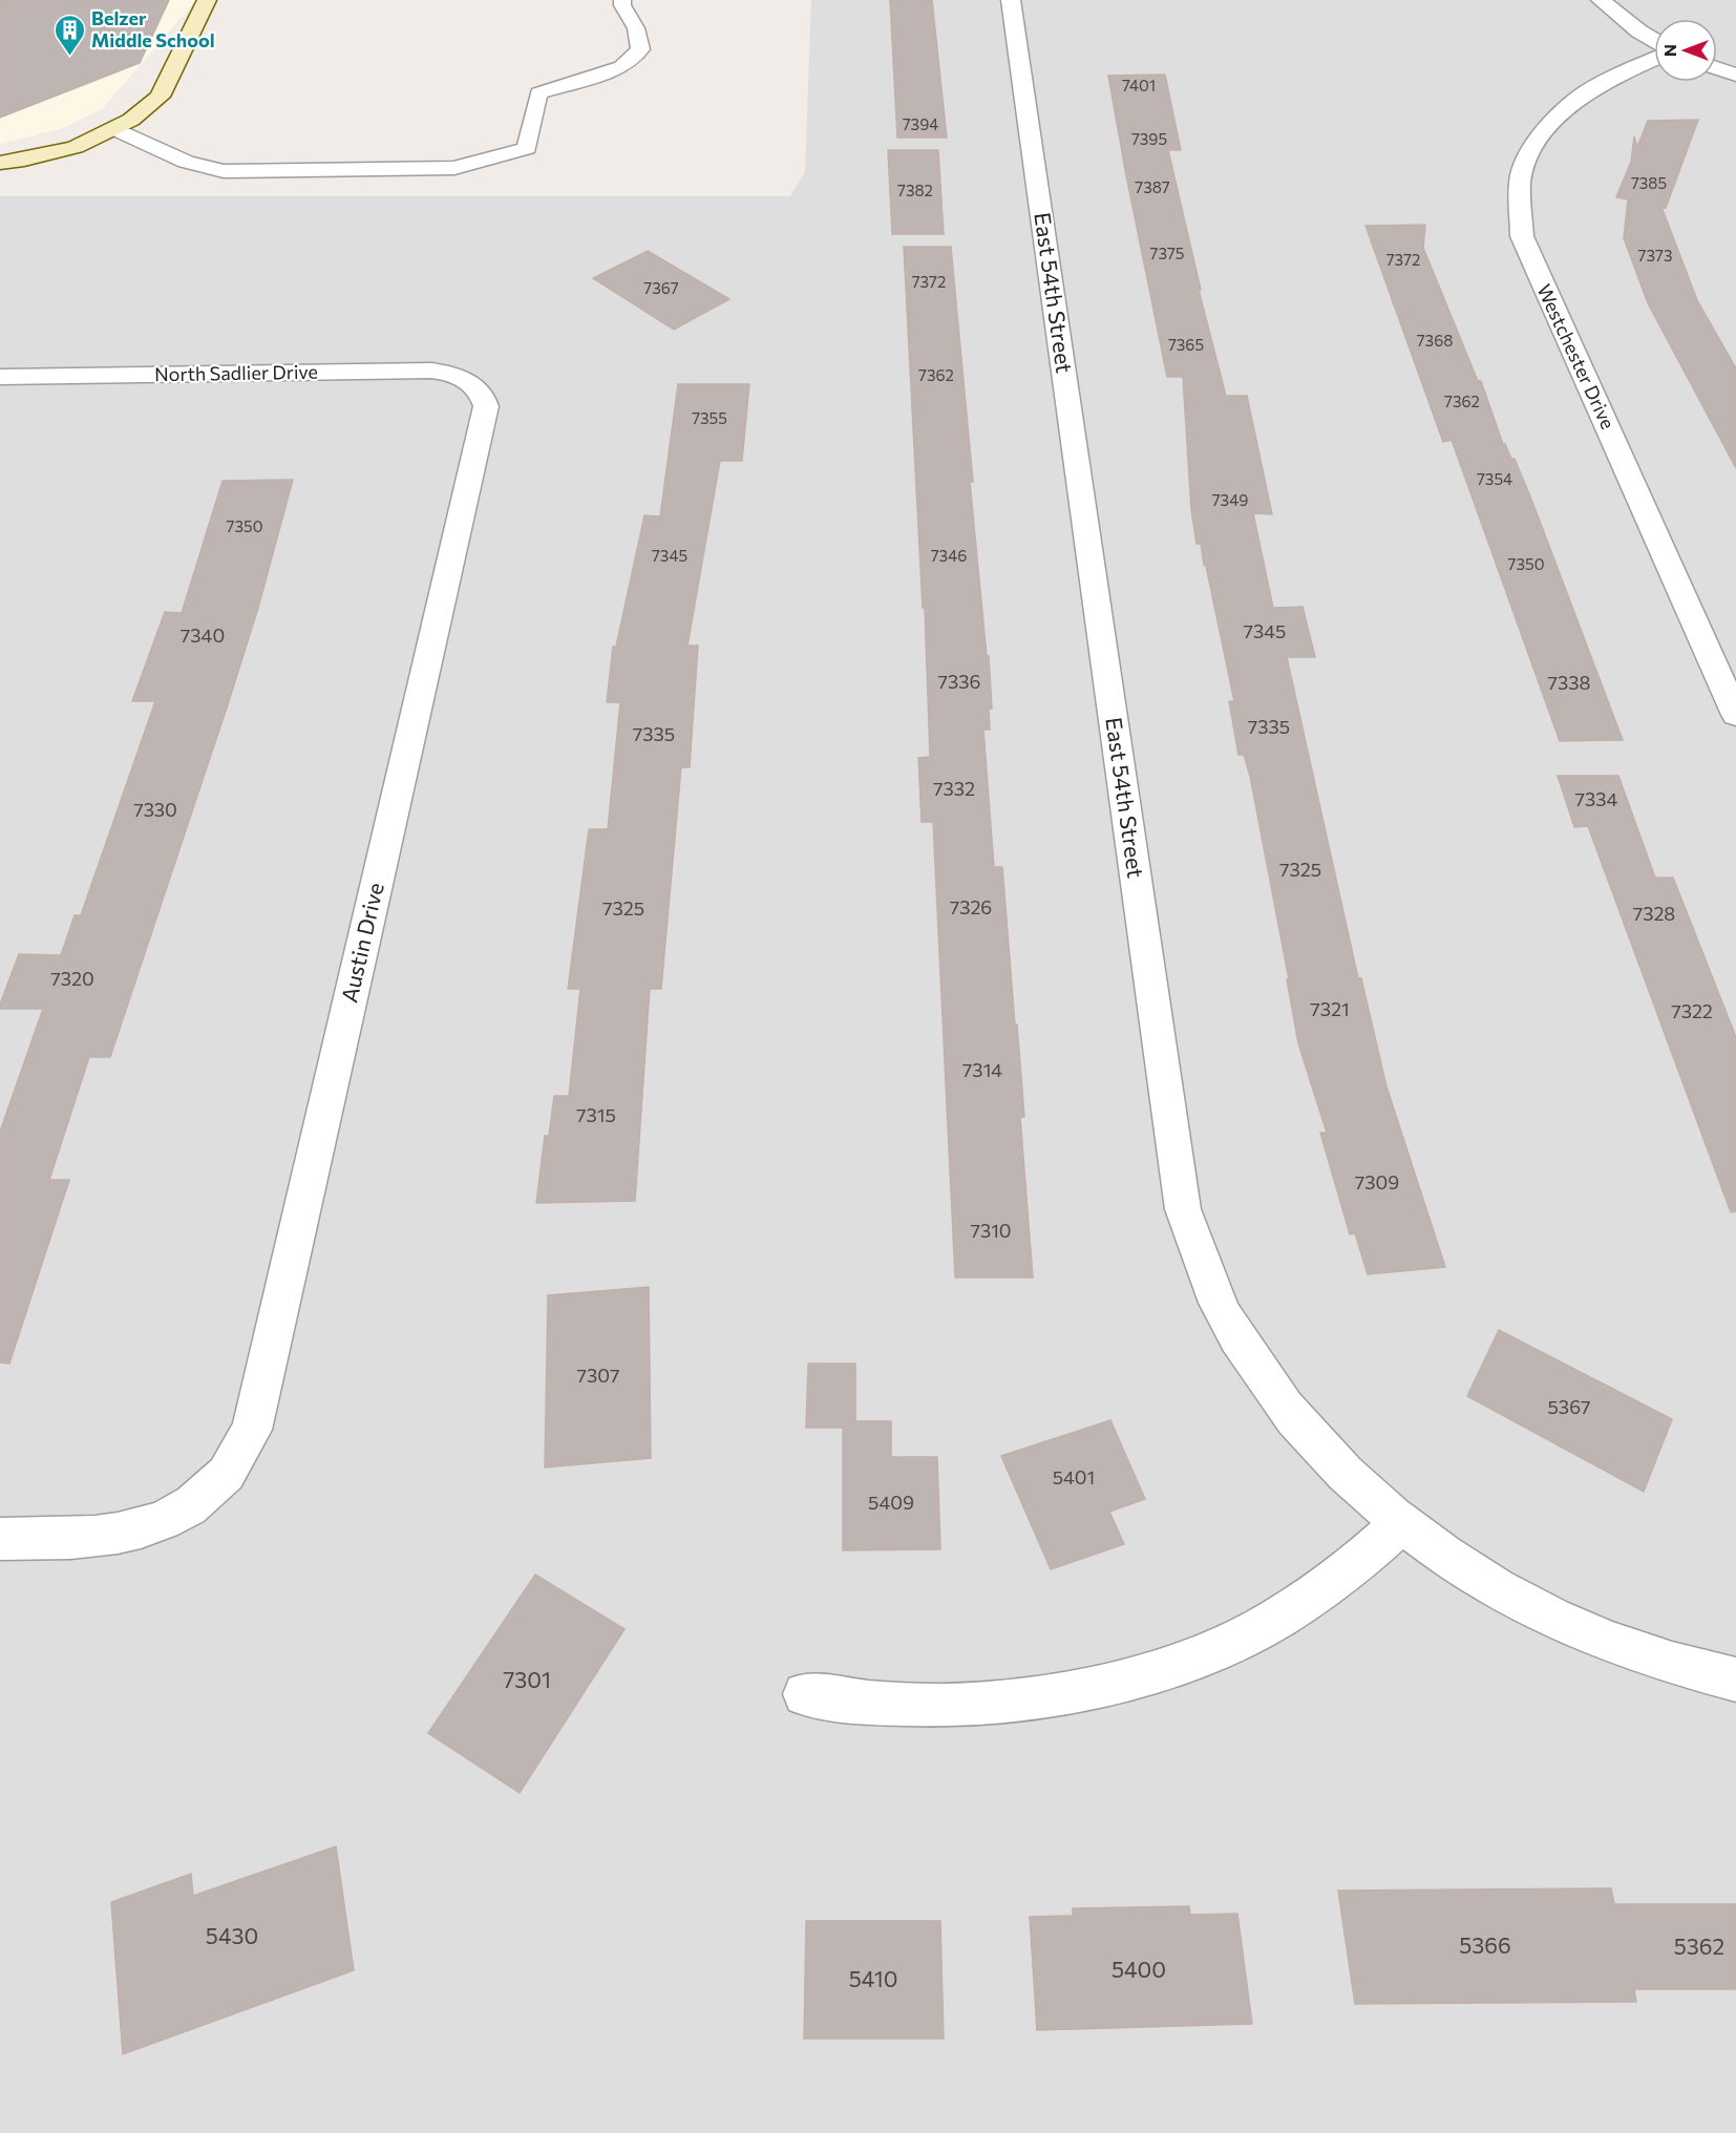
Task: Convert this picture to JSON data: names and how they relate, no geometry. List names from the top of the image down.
{
  "streets": {
    "street": [
      "East 54th Street",
      "Westchester Drive",
      "North Sadlier Drive",
      "Austin Drive"
    ]
  },
  "crossings": [
    ["North Sadlier Drive", "Austin Drive"]
  ],
  "places": {
    "building": ["Belzer Middle School"]
  },
  "house_numbers": [
    "7401",
    "7394",
    "7395",
    "7385",
    "7387",
    "7382",
    "7375",
    "7373",
    "7372",
    "7372",
    "7367",
    "7368",
    "7365",
    "7362",
    "7362",
    "7355",
    "7354",
    "7349",
    "7350",
    "7345",
    "7346",
    "7350",
    "7345",
    "7340",
    "7336",
    "7338",
    "7335",
    "7335",
    "7332",
    "7334",
    "7330",
    "7325",
    "7326",
    "7325",
    "7328",
    "7320",
    "7321",
    "7322",
    "7314",
    "7315",
    "7309",
    "7310",
    "7307",
    "5367",
    "5401",
    "5409",
    "7301",
    "5430",
    "5366",
    "5362",
    "5400",
    "5410"
  ],
  "north": "left"
}
